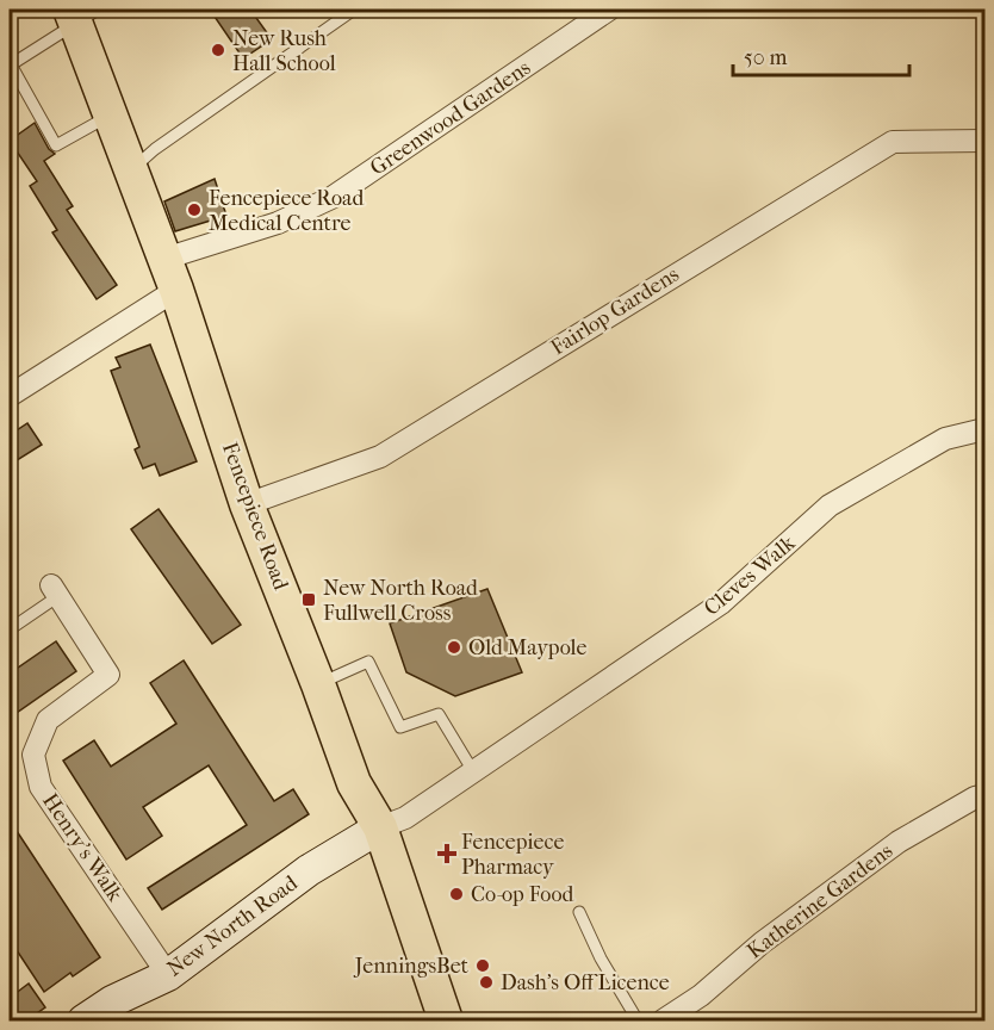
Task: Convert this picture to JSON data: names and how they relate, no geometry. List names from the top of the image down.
{
  "streets": {
    "main road": ["Fencepiece Road"],
    "street": [
      "Greenwood Gardens",
      "Fairlop Gardens",
      "Cleves Walk",
      "Henry's Walk",
      "Katherine Gardens",
      "New North Road"
    ]
  },
  "crossings": [
    ["Greenwood Gardens", "Fencepiece Road"],
    ["Fairlop Gardens", "Fencepiece Road"],
    ["Fencepiece Road", "Cleves Walk"],
    ["Fencepiece Road", "New North Road"],
    ["Cleves Walk", "New North Road"],
    ["Henry's Walk", "New North Road"]
  ],
  "places": {
    "other": [
      "New Rush Hall School",
      "Fencepiece Road Medical Centre",
      "Old Maypole",
      "Co-op Food",
      "JenningsBet",
      "Dash's Off Licence"
    ],
    "transit": ["New North Road Fullwell Cross"],
    "health": ["Fencepiece Pharmacy"]
  },
  "scale_bar": "50 m"
}
